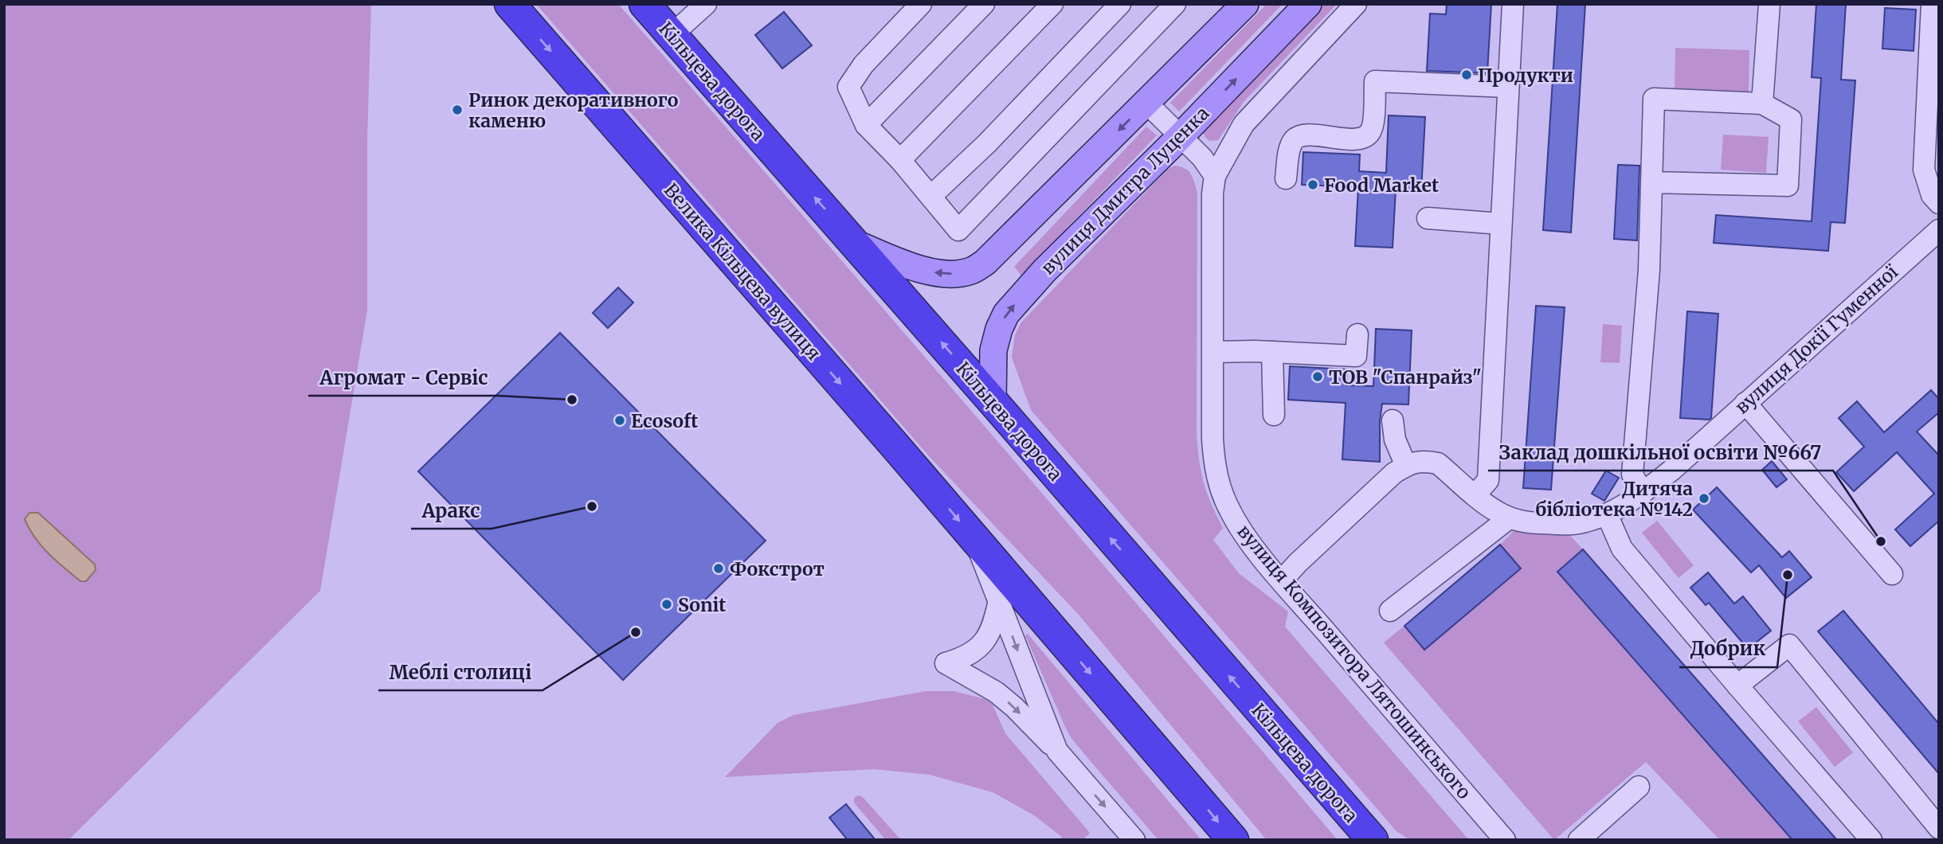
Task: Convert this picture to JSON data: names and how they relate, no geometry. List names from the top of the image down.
{
  "streets": {
    "highway": ["Кільцева дорога", "Велика Кільцева вулиця"],
    "main road": ["вулиця Дмитра Луценка"],
    "street": ["вулиця Докії Гуменної", "вулиця Композитора Лятошинського"]
  },
  "crossings": [
    ["Кільцева дорога", "вулиця Дмитра Луценка"]
  ],
  "one_way": ["вулиця Дмитра Луценка", "Велика Кільцева вулиця"],
  "places": [
    "Продукти",
    "Ринок декоративного каменю",
    "Food Market",
    "ТОВ \"Спанрайз\"",
    "Агромат - Сервіс",
    "Ecosoft",
    "Дитяча бібліотека №142",
    "Аракс",
    "Заклад дошкільної освіти №667",
    "Фокстрот",
    "Добрик",
    "Sonit",
    "Меблі столиці"
  ]
}
